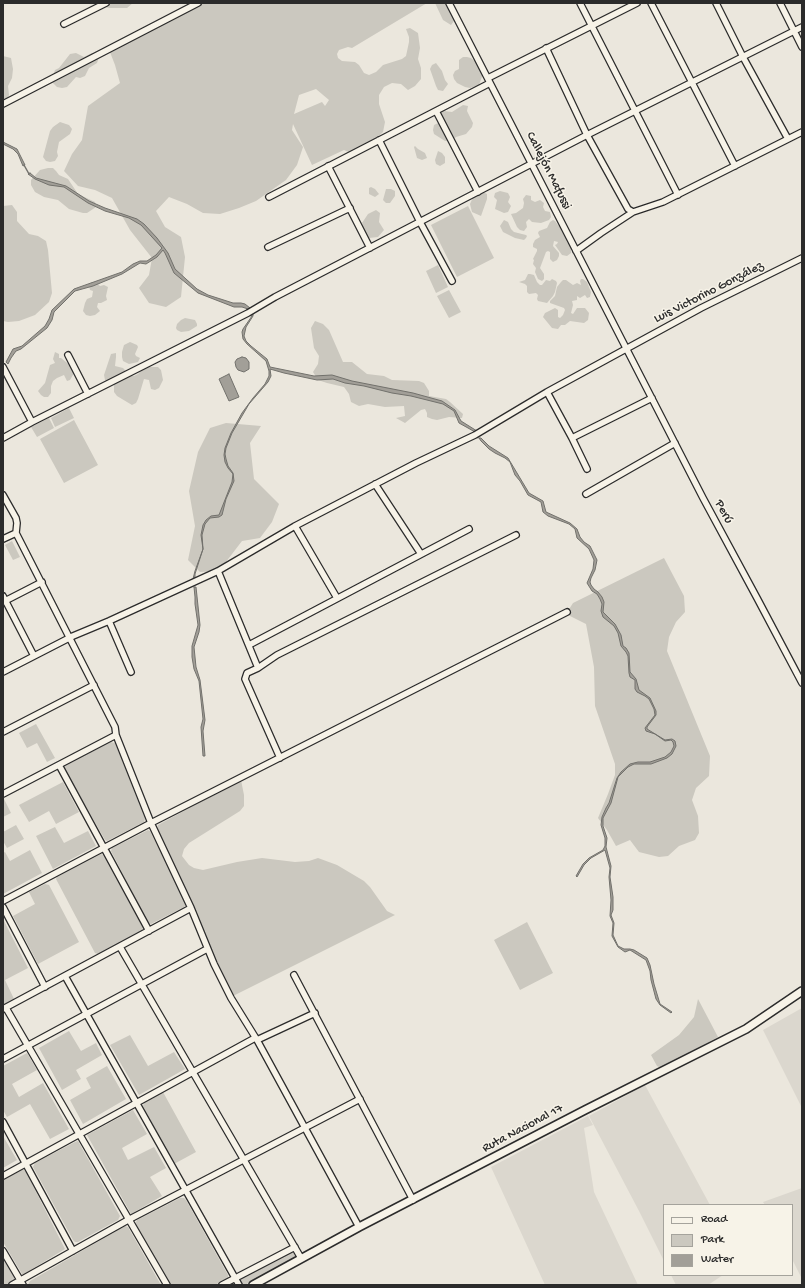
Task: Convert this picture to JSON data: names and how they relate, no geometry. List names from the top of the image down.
{
  "streets": {
    "street": [
      "Callejón Mafussi",
      "Luis Victorino González",
      "Perú",
      "Ruta Nacional 17"
    ]
  },
  "crossings": [
    ["Callejón Mafussi", "Luis Victorino González"],
    ["Callejón Mafussi", "Perú"],
    ["Luis Victorino González", "Perú"]
  ],
  "legend": ["Road", "Park", "Water"]
}
